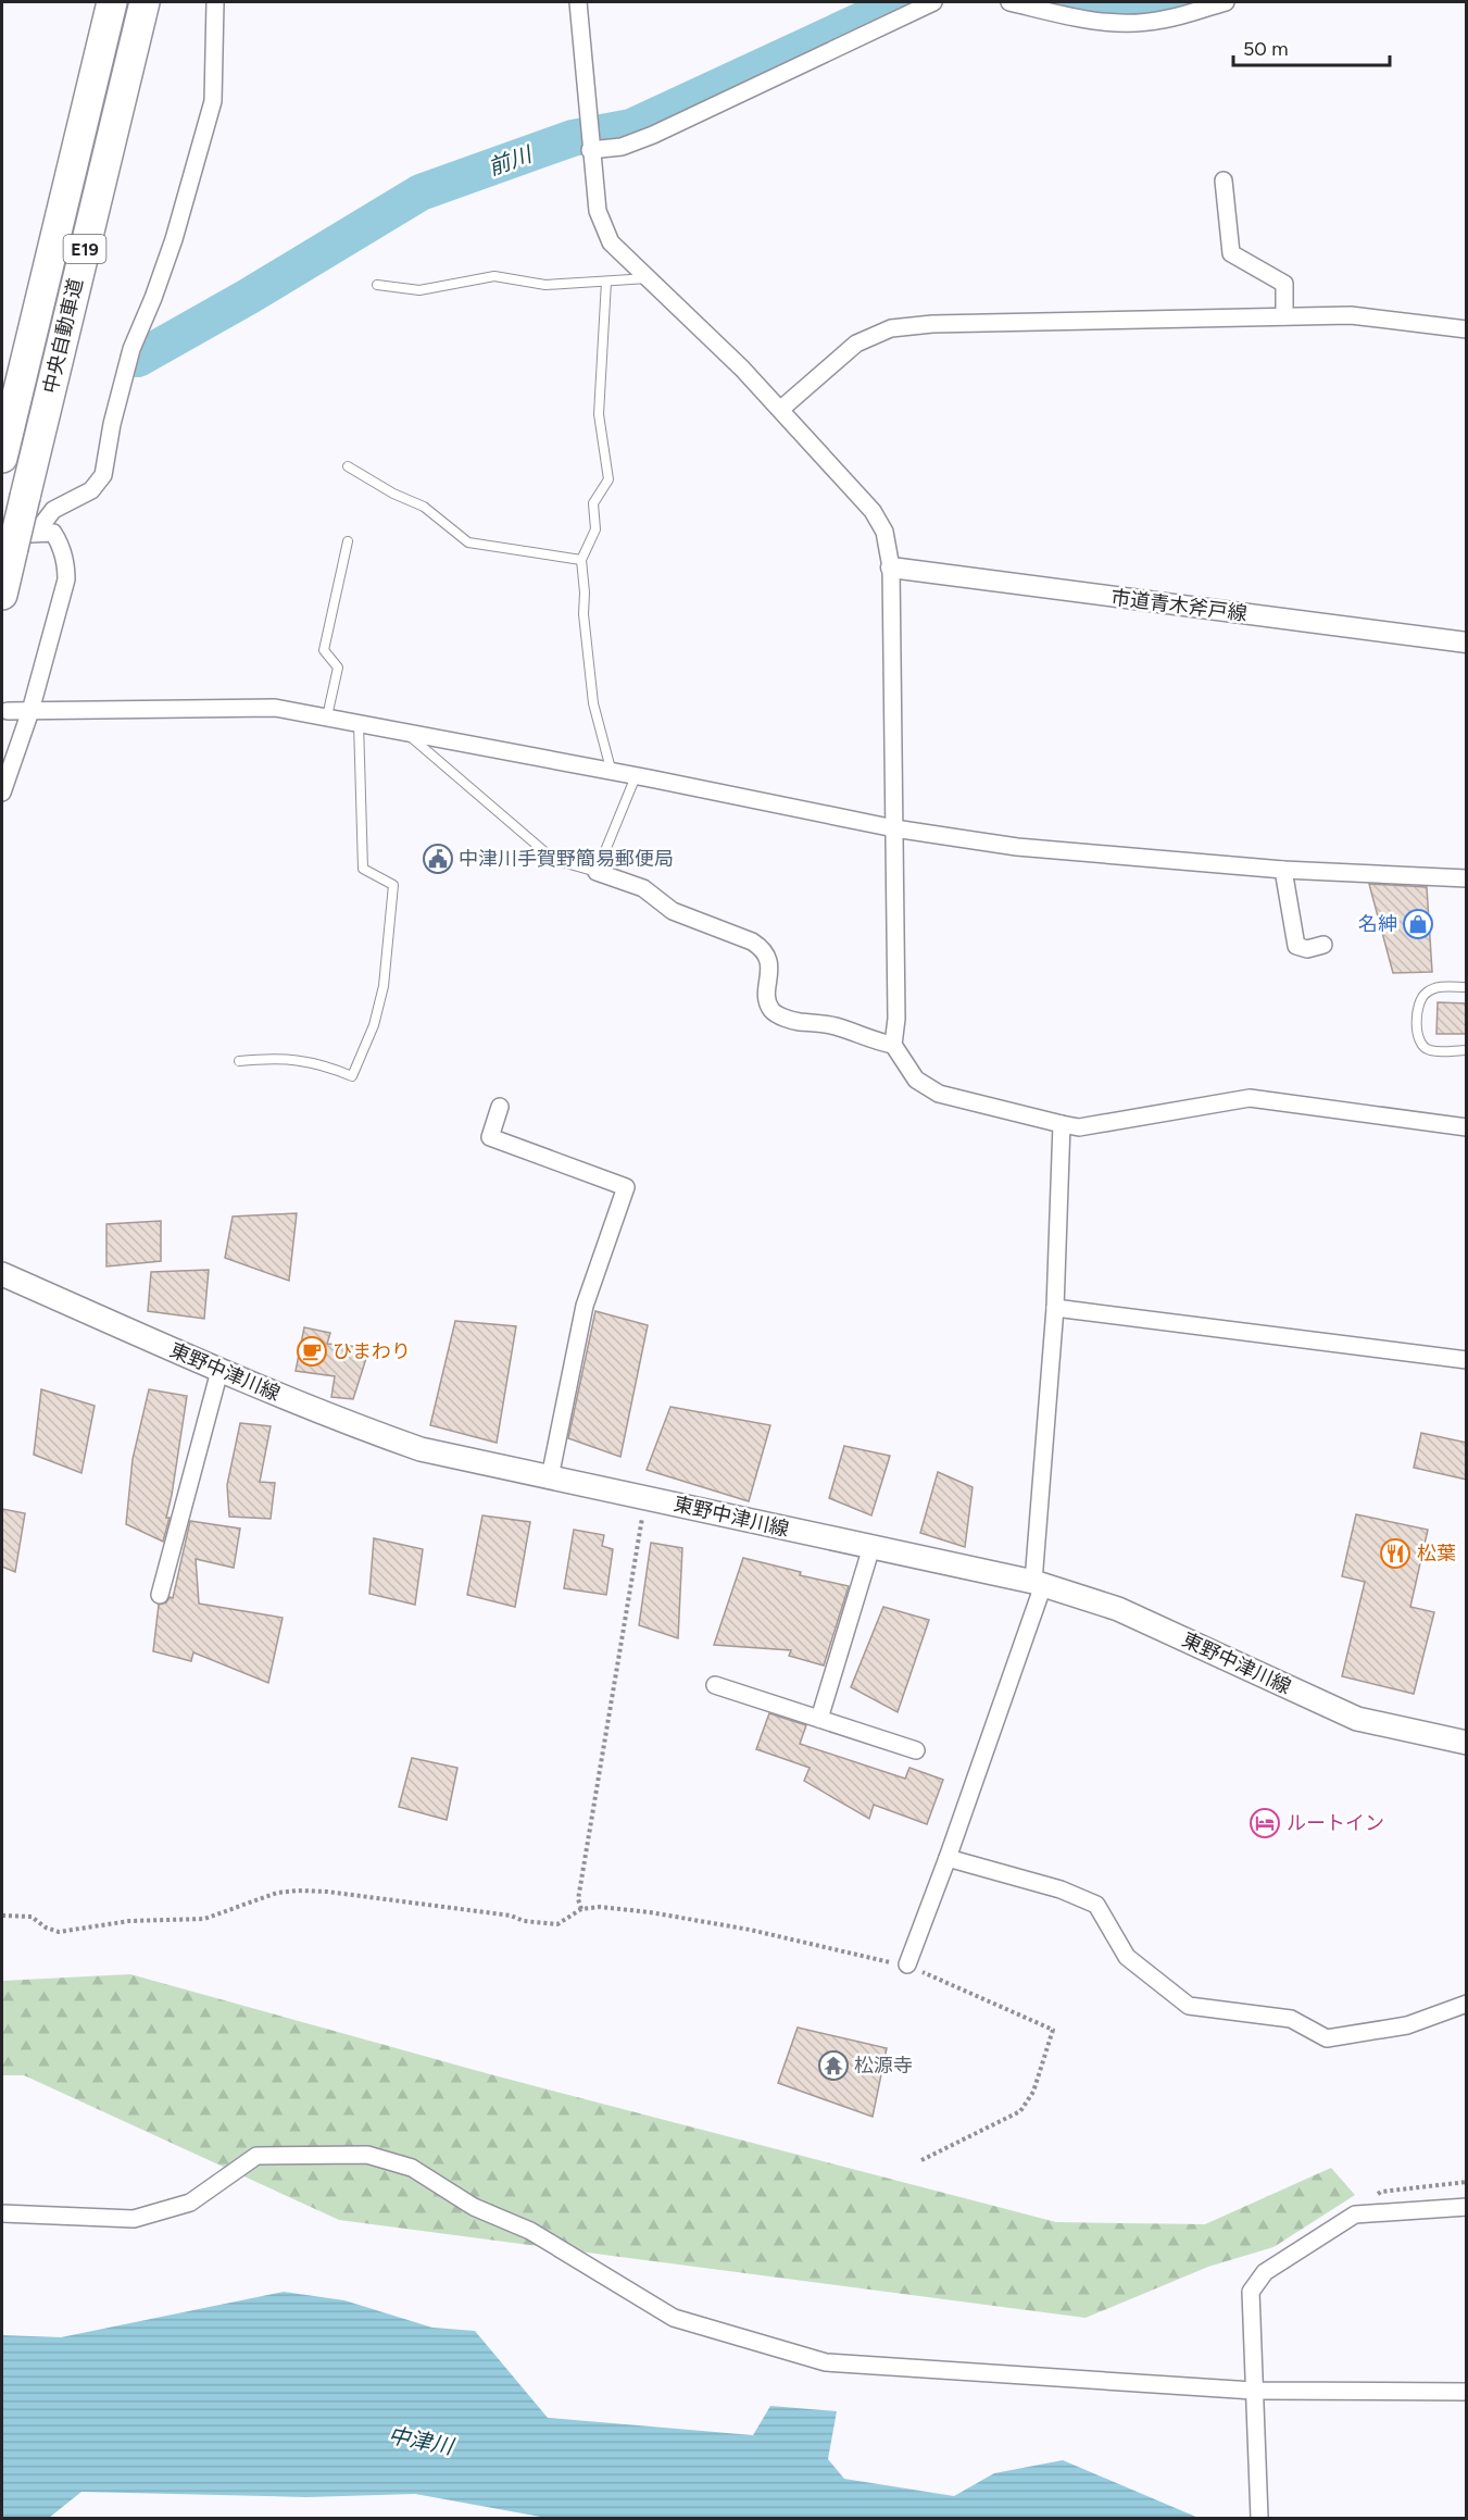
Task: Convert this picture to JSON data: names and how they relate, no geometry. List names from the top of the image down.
{
  "streets": {
    "highway": ["E19", "中央自動車道"],
    "main road": ["東野中津川線"],
    "street": ["市道青木斧戸線"]
  },
  "water": ["前川", "中津川"],
  "places": {
    "public building": ["中津川手賀野簡易郵便局"],
    "shop": ["名紳"],
    "cafe": ["ひまわり"],
    "restaurant": ["松葉"],
    "hotel": ["ルートイン"],
    "temple": ["松源寺"]
  },
  "scale_bar": "50 m"
}
